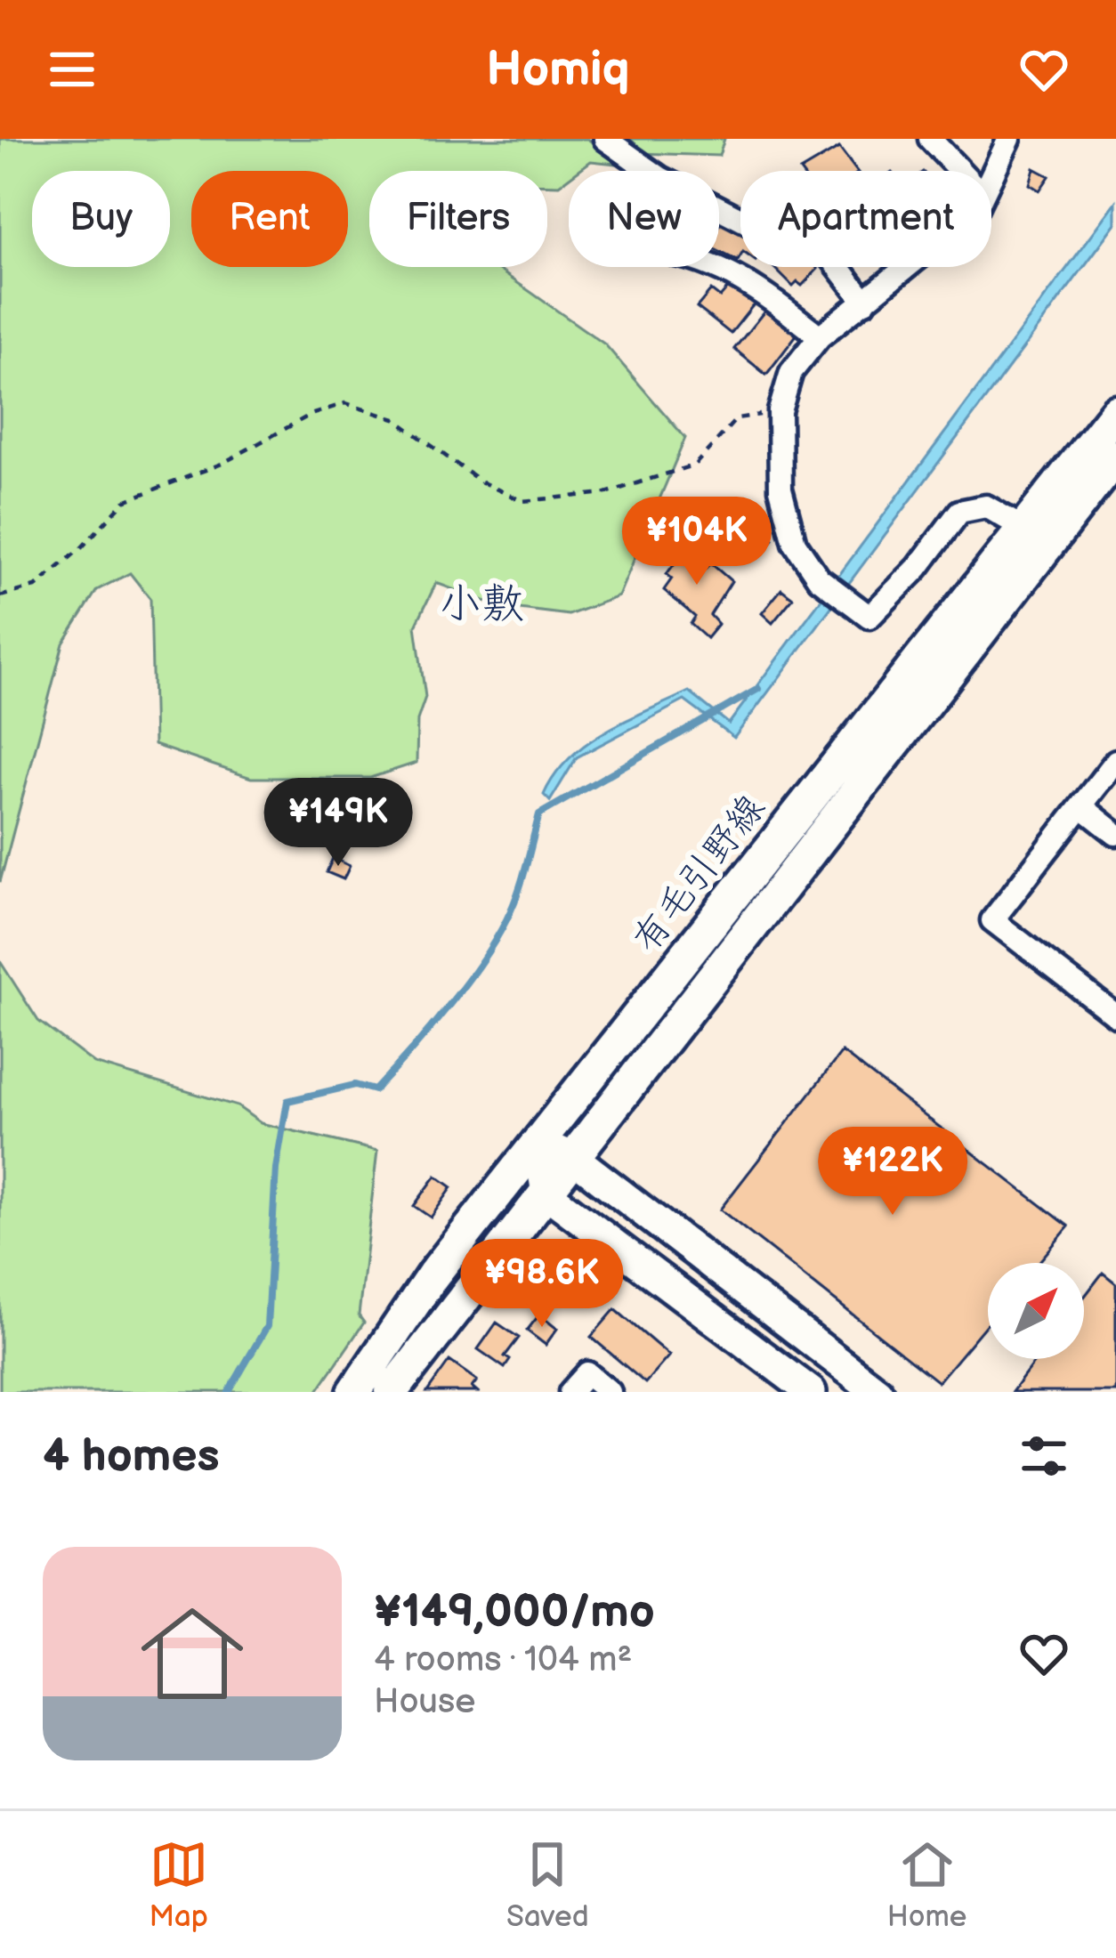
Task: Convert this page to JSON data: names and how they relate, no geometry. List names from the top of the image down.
{
  "streets": {
    "main road": ["有毛引野線"]
  },
  "districts": ["小敷"],
  "north": "top right",
  "page": {
    "header": "Homiq",
    "chip": [
      "Buy",
      "Rent",
      "Filters",
      "New",
      "Apartment"
    ],
    "price": [
      "¥104K",
      "¥149K",
      "¥122K",
      "¥98.6K"
    ],
    "heading": "4 homes",
    "list": [
      {
        "name": "¥149,000/mo",
        "note": "4 rooms · 104 m² · House"
      }
    ],
    "tabs": ["Map", "Saved", "Home"]
  }
}
